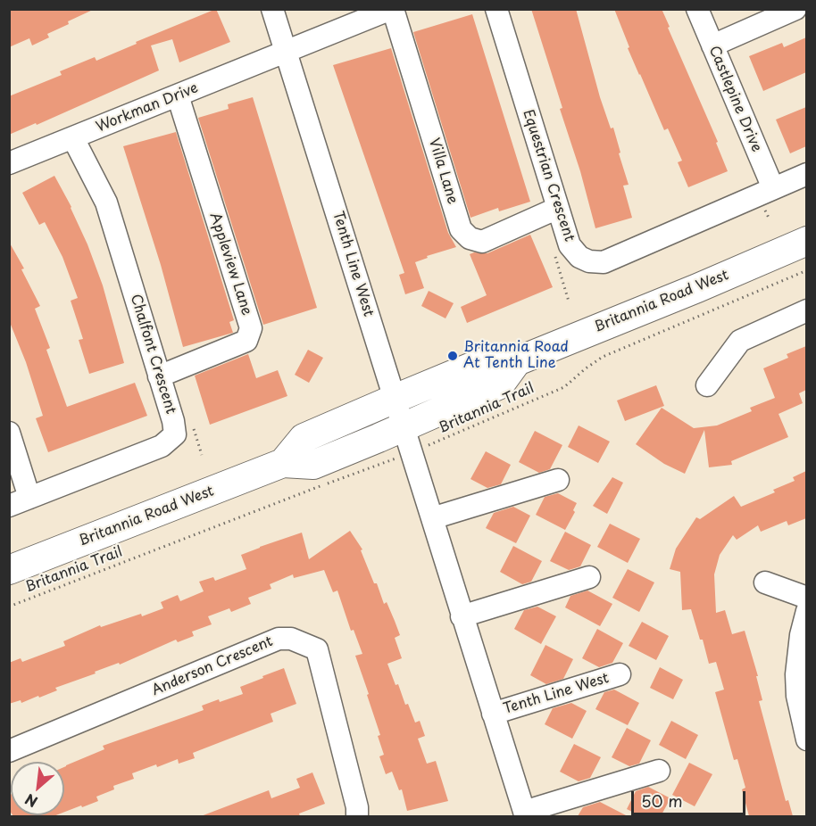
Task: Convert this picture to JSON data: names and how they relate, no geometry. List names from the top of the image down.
{
  "streets": {
    "main road": ["Britannia Road West"],
    "street": [
      "Castlepine Drive",
      "Workman Drive",
      "Villa Lane",
      "Equestrian Crescent",
      "Appleview Lane",
      "Tenth Line West",
      "Chalfont Crescent",
      "Anderson Crescent"
    ],
    "path": ["Britannia Trail"]
  },
  "crossings": [
    ["Castlepine Drive", "Equestrian Crescent"],
    ["Workman Drive", "Villa Lane"],
    ["Workman Drive", "Appleview Lane"],
    ["Workman Drive", "Tenth Line West"],
    ["Workman Drive", "Chalfont Crescent"],
    ["Villa Lane", "Equestrian Crescent"],
    ["Appleview Lane", "Chalfont Crescent"],
    ["Tenth Line West", "Britannia Road West"]
  ],
  "places": ["Britannia Road At Tenth Line"],
  "scale_bar": "50 m",
  "north": "bottom left"
}
